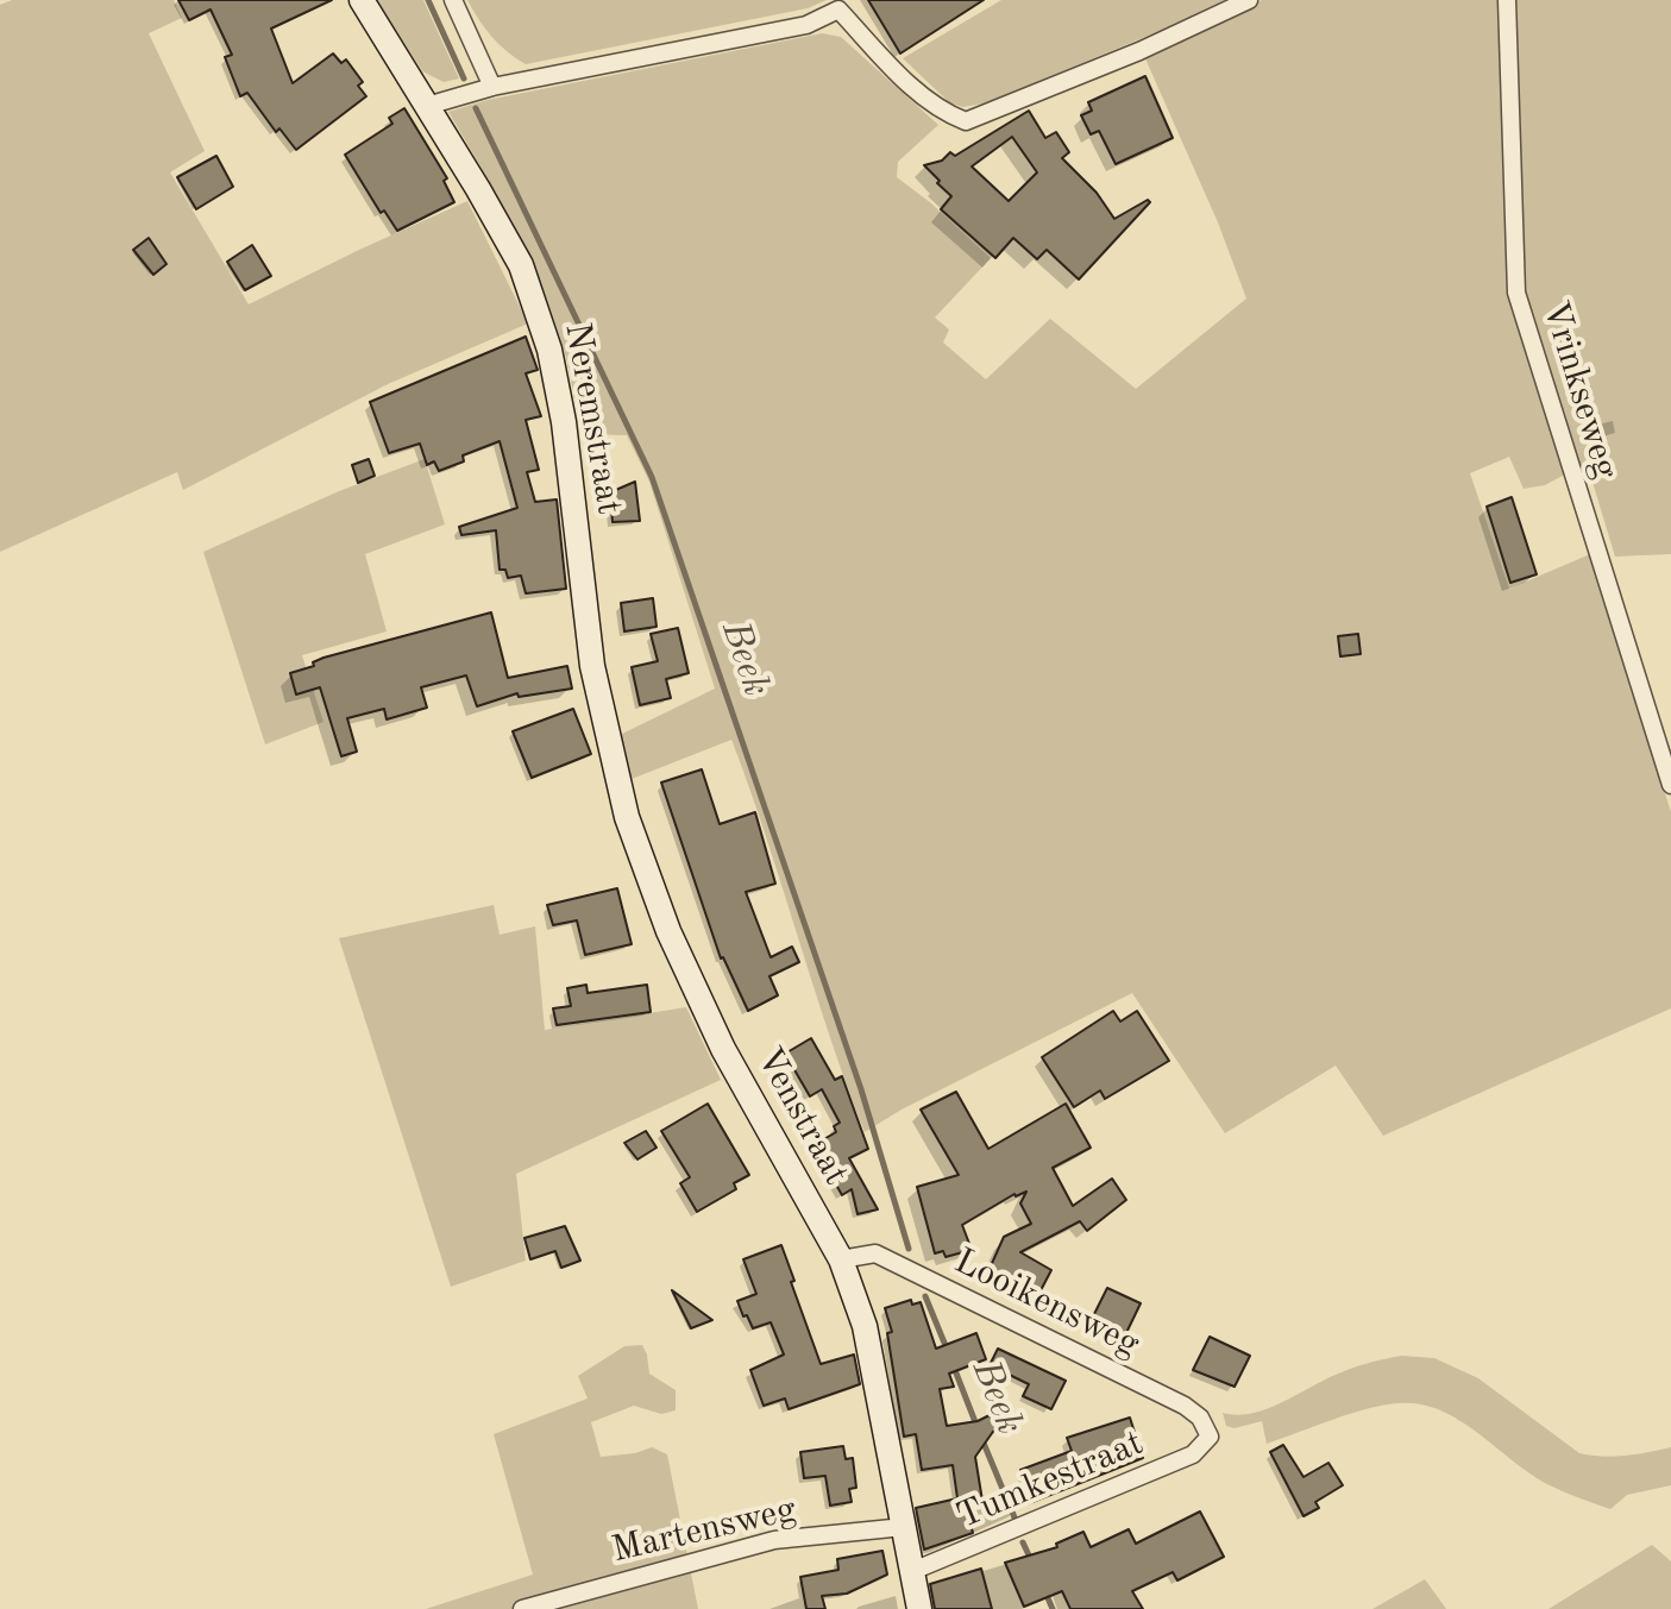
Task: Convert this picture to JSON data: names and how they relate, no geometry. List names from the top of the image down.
{
  "streets": {
    "street": [
      "Vrinkseweg",
      "Neremstraat",
      "Venstraat",
      "Looikensweg",
      "Tumkestraat",
      "Martensweg"
    ]
  },
  "crossings": [
    ["Neremstraat", "Venstraat"],
    ["Venstraat", "Looikensweg"],
    ["Venstraat", "Tumkestraat"],
    ["Venstraat", "Martensweg"],
    ["Looikensweg", "Tumkestraat"]
  ],
  "water": ["Beek"]
}
